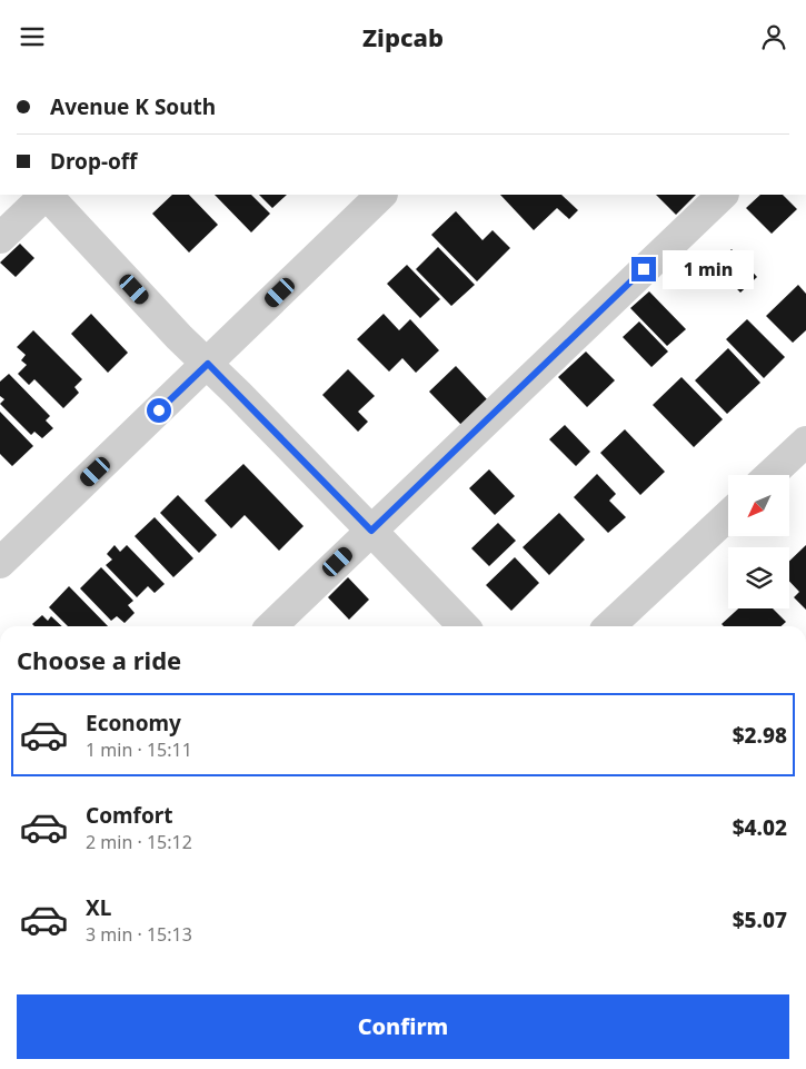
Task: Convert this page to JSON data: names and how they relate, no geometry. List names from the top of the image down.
{
  "north": "bottom left",
  "page": {
    "header": "Zipcab",
    "banner": ["Avenue K South", "Drop-off"],
    "bubble": "1 min",
    "heading": "Choose a ride",
    "list": [
      {
        "name": "Economy",
        "note": "1 min · 15:11",
        "value": "$2.98"
      },
      {
        "name": "Comfort",
        "note": "2 min · 15:12",
        "value": "$4.02"
      },
      {
        "name": "XL",
        "note": "3 min · 15:13",
        "value": "$5.07"
      }
    ],
    "buttons": "Confirm"
  }
}
